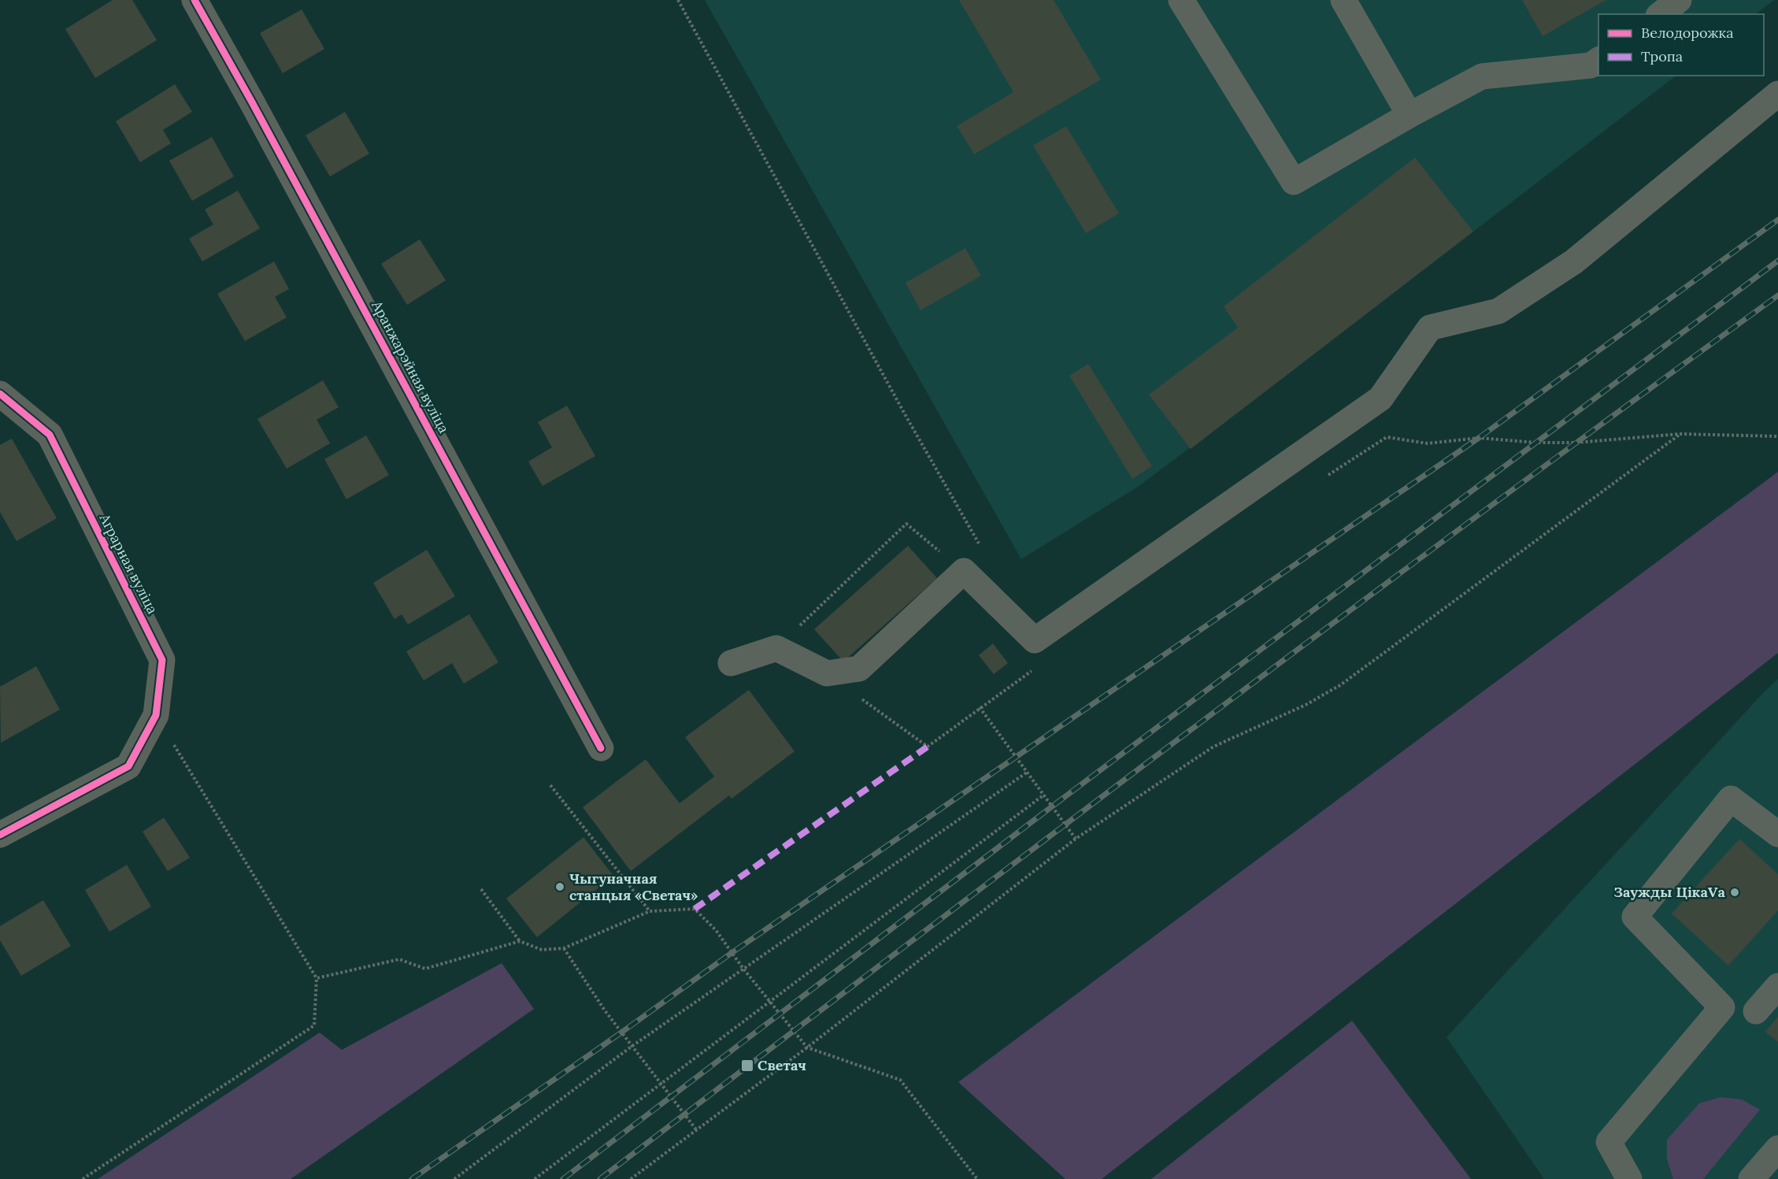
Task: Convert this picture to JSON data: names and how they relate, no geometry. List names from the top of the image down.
{
  "streets": {
    "street": ["Аранжарэйная вуліца", "Аграрная вуліца"]
  },
  "places": {
    "other": ["Чыгуначная станцыя «Светач»", "Заужды ЦікаVа"],
    "transit": ["Светач"]
  },
  "legend": ["Велодорожка", "Тропа"]
}
